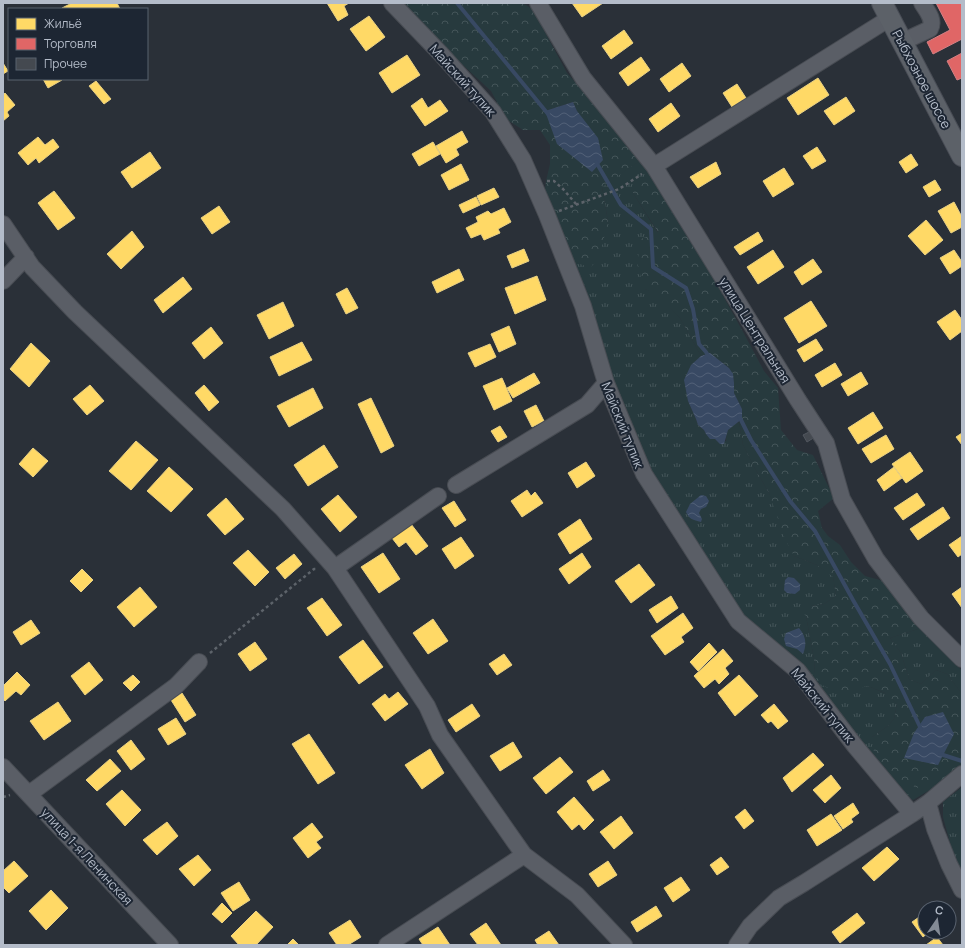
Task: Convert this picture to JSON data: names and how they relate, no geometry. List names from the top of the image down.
{
  "streets": {
    "main road": ["Рыбхозное шоссе"],
    "street": ["Майский тупик", "улица Центральная", "улица 1-я Ленинская"]
  },
  "legend": ["Жильё", "Торговля", "Прочее"],
  "north": "top"
}
